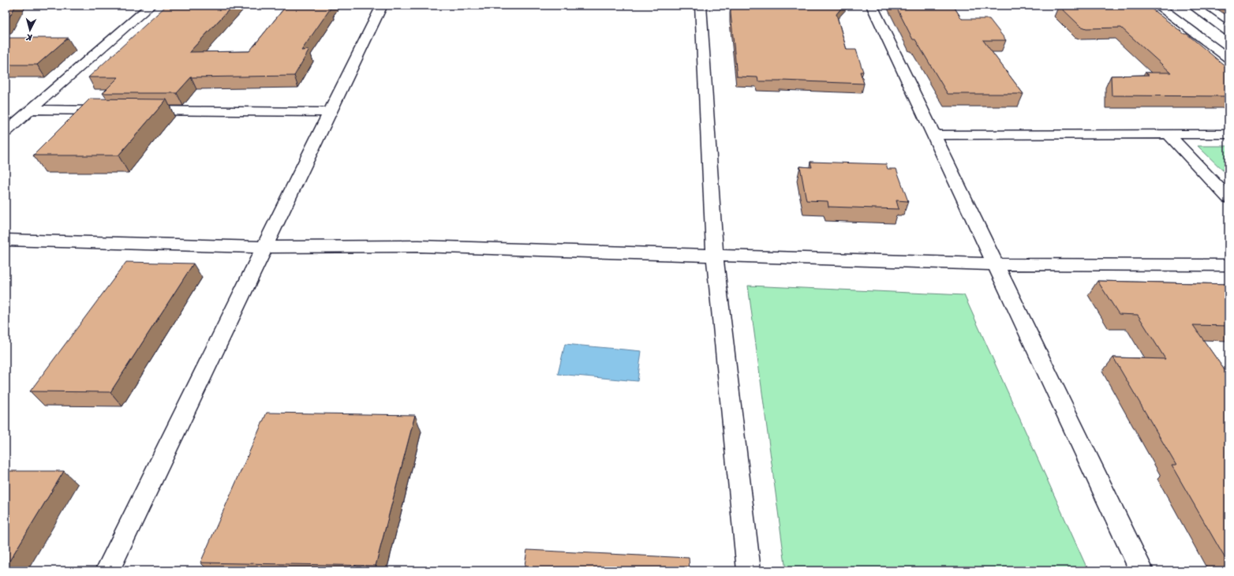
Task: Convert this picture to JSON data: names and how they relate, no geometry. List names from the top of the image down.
{
  "north": "bottom"
}
